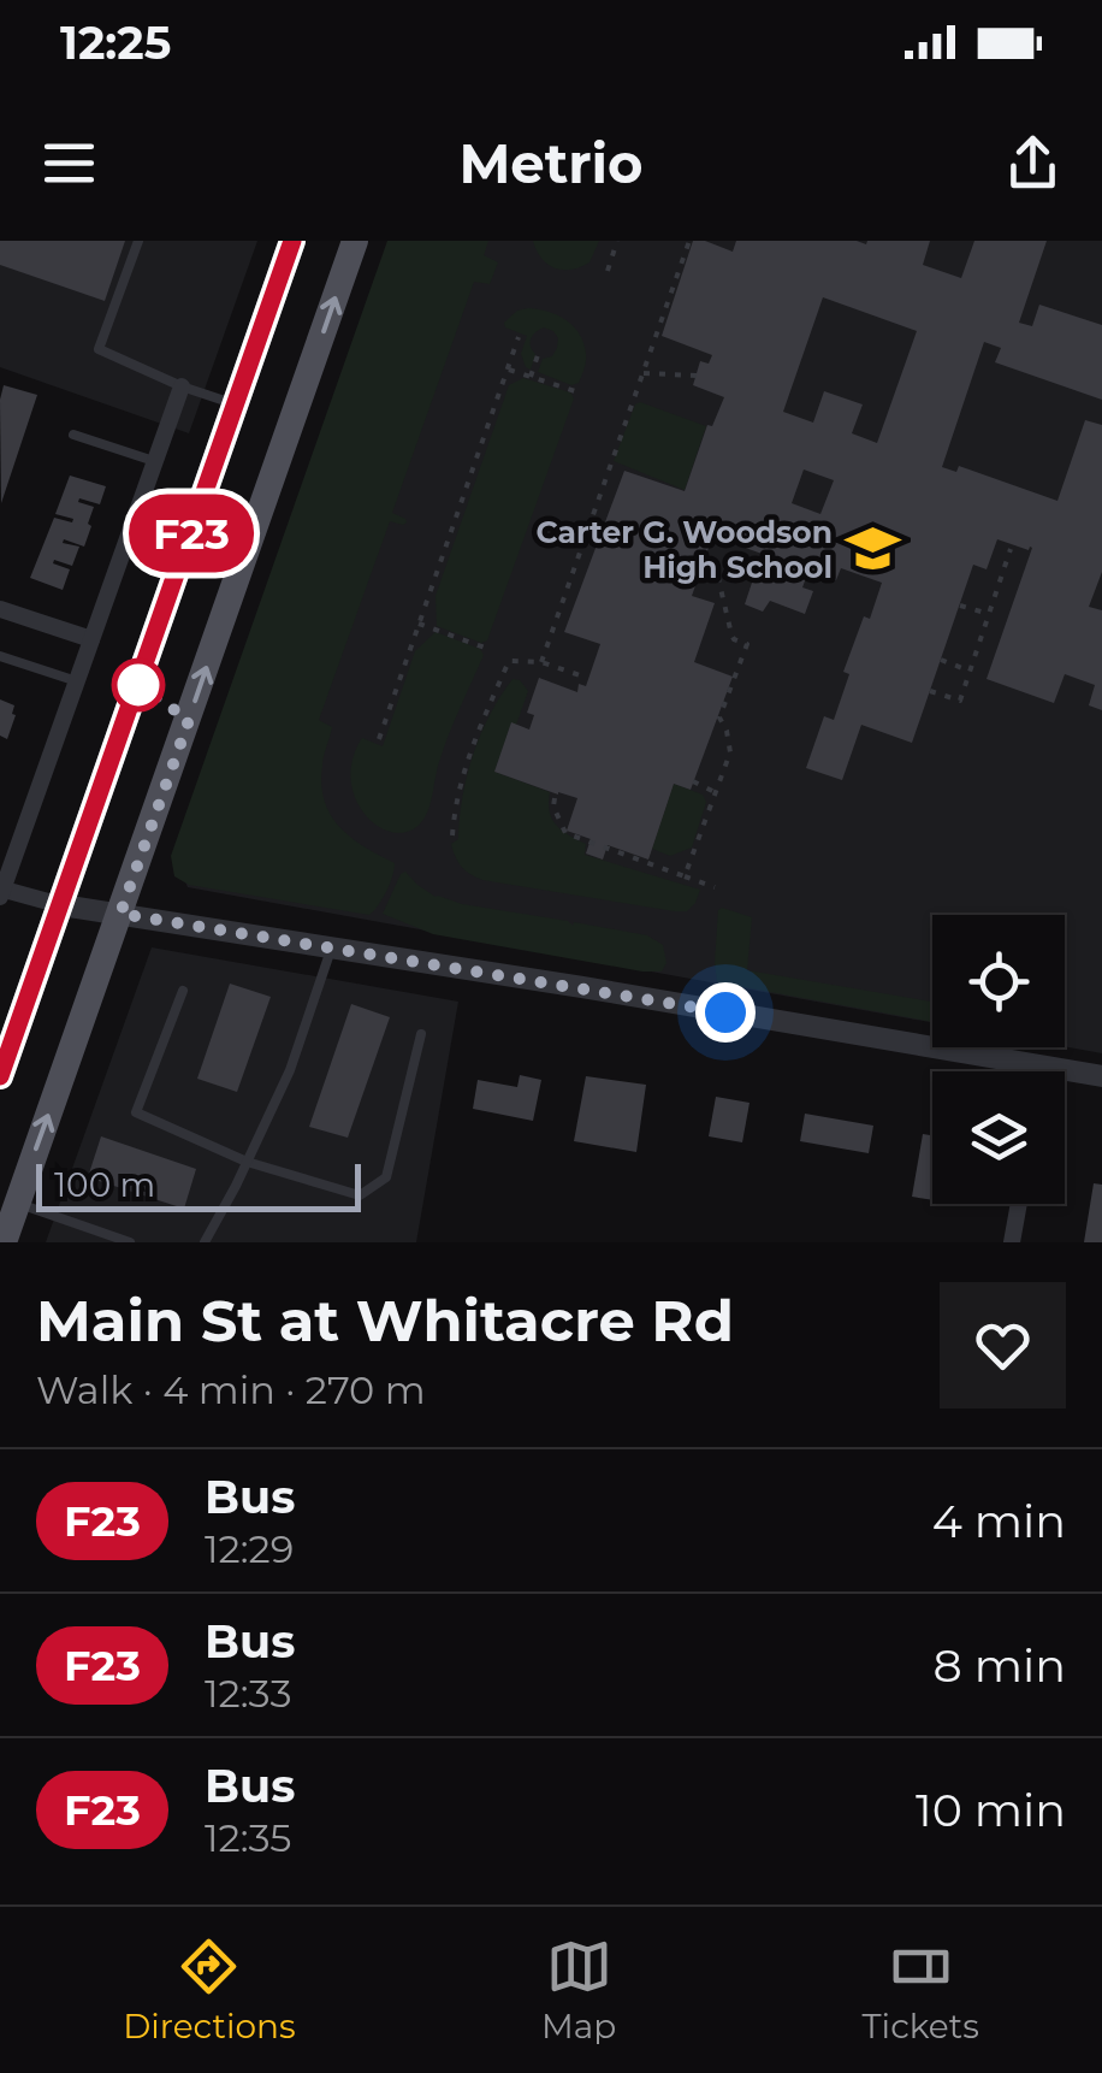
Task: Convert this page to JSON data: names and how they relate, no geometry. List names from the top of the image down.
{
  "places": {
    "school or university": ["Carter G. Woodson High School"]
  },
  "lines": ["bus line F23"],
  "scale_bar": "100 m",
  "page": {
    "status": "12:25",
    "header": "Metrio",
    "on_map": "F23",
    "scale": "100 m",
    "heading": ["Main St at Whitacre Rd", "Walk · 4 min · 270 m"],
    "list": [
      {
        "mark": "F23",
        "name": "Bus",
        "note": "12:29",
        "value": "4 min"
      },
      {
        "mark": "F23",
        "name": "Bus",
        "note": "12:33",
        "value": "8 min"
      },
      {
        "mark": "F23",
        "name": "Bus",
        "note": "12:35",
        "value": "10 min"
      }
    ],
    "tabs": ["Directions", "Map", "Tickets"]
  }
}
